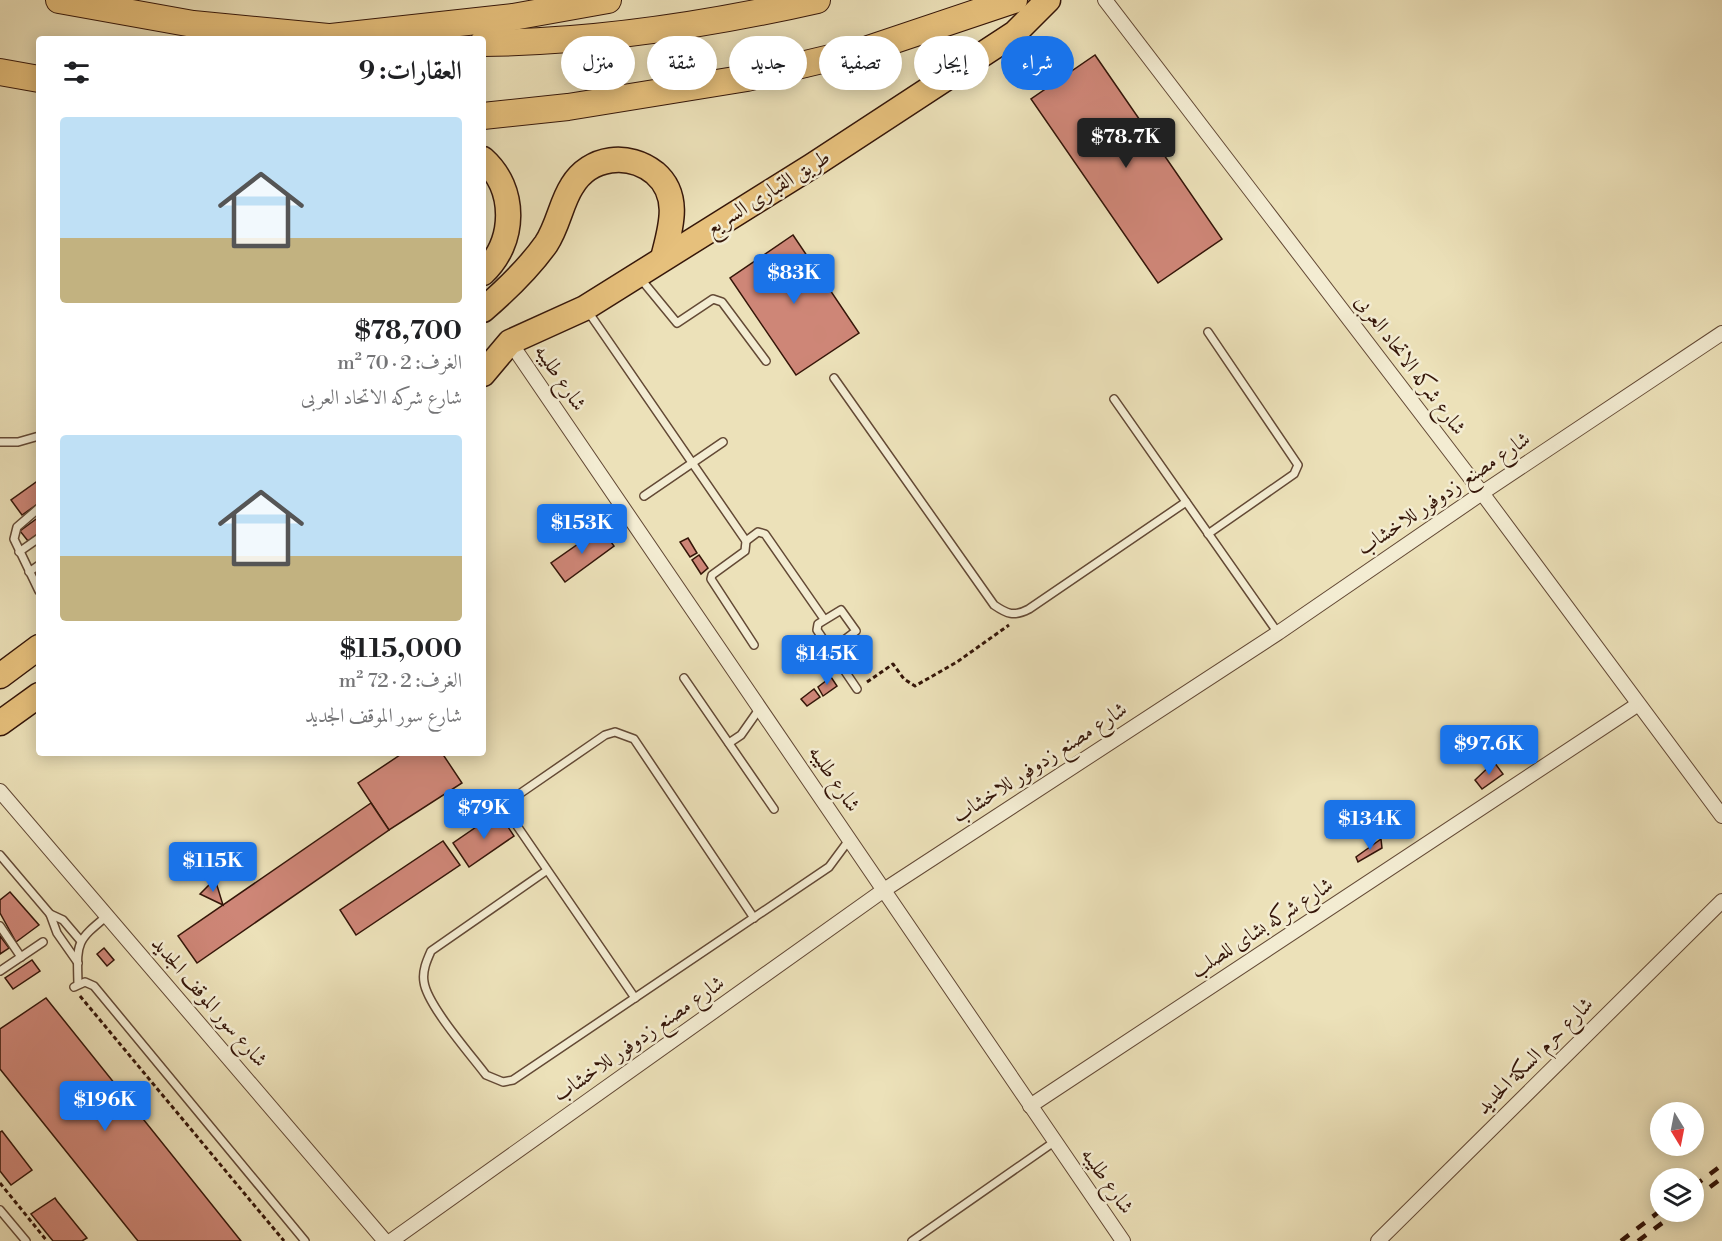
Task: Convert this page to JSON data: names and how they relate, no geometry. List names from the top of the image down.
{
  "streets": {
    "highway": ["طريق القبارى السريع"],
    "street": [
      "شارع شركه الاتحاد العربى",
      "شارع طليبه",
      "شارع مصنع زدوفور للاخشاب",
      "شارع شركه بشاى للصلب",
      "شارع سور الموقف الجديد",
      "شارع حرم السكة الحديد"
    ]
  },
  "crossings": [
    ["طريق القبارى السريع", "شارع طليبه"],
    ["شارع شركه الاتحاد العربى", "شارع مصنع زدوفور للاخشاب"],
    ["شارع شركه الاتحاد العربى", "شارع شركه بشاى للصلب"],
    ["شارع طليبه", "شارع مصنع زدوفور للاخشاب"],
    ["شارع طليبه", "شارع شركه بشاى للصلب"],
    ["شارع مصنع زدوفور للاخشاب", "شارع سور الموقف الجديد"]
  ],
  "north": "bottom",
  "page": {
    "chip": [
      "شراء",
      "إيجار",
      "تصفية",
      "جديد",
      "شقة",
      "منزل"
    ],
    "heading": "العقارات: 9",
    "list": [
      {
        "name": "$78,700",
        "note": "الغرف: 2 · 70 m² · شارع شركه الاتحاد العربى"
      },
      {
        "name": "$115,000",
        "note": "الغرف: 2 · 72 m² · شارع سور الموقف الجديد"
      }
    ],
    "price": [
      "$78.7K",
      "$83K",
      "$153K",
      "$145K",
      "$97.6K",
      "$79K",
      "$134K",
      "$115K",
      "$196K"
    ]
  }
}
